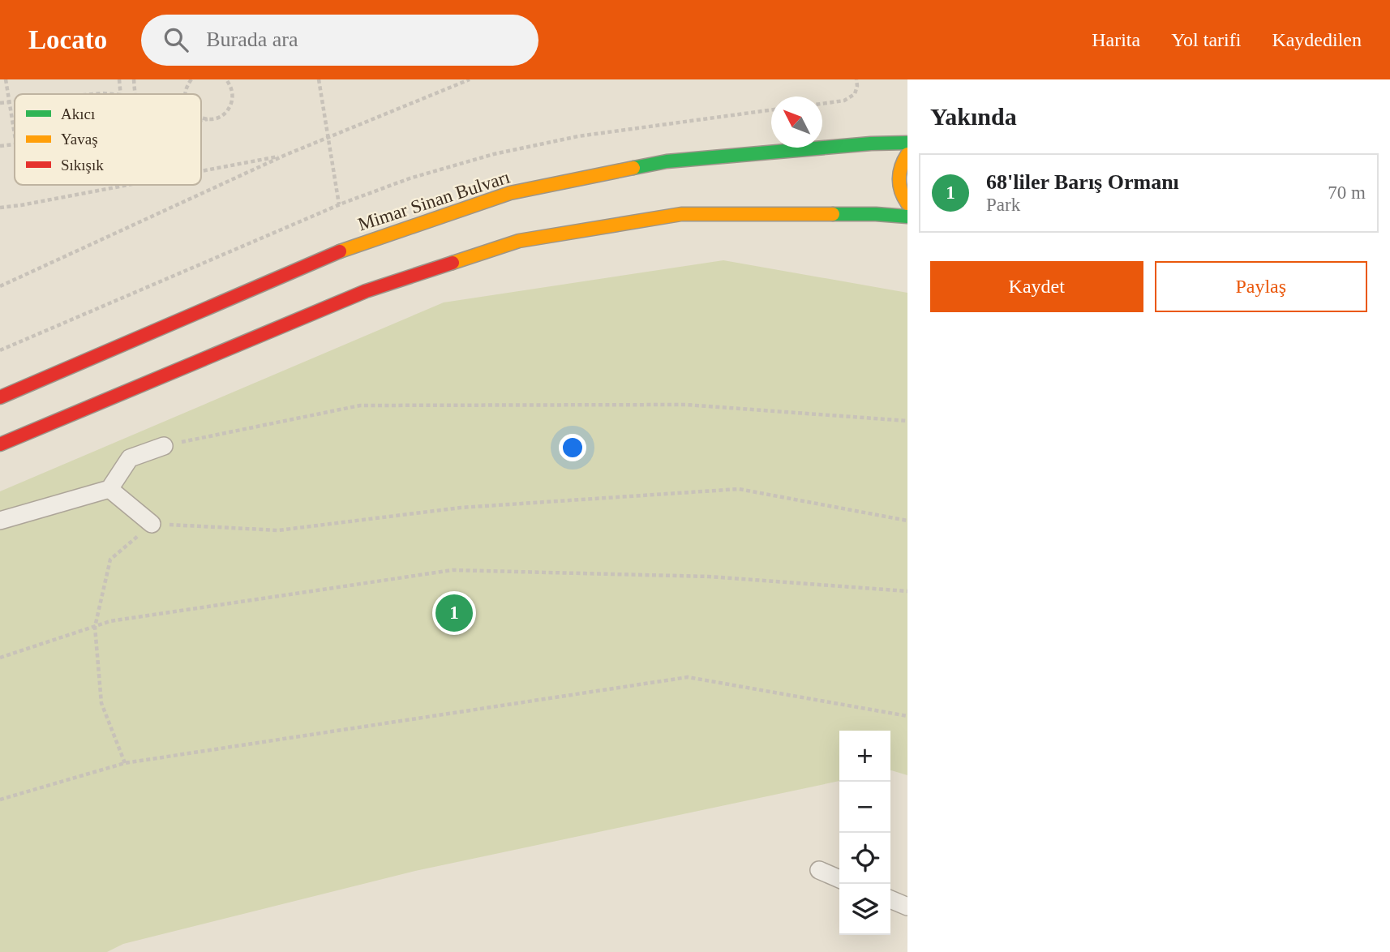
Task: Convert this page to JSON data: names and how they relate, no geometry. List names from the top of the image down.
{
  "streets": {
    "main road": ["Mimar Sinan Bulvarı"]
  },
  "legend": ["Akıcı", "Yavaş", "Sıkışık"],
  "north": "top left",
  "page": {
    "header": "Locato",
    "search": "Burada ara",
    "nav": ["Harita", "Yol tarifi", "Kaydedilen"],
    "heading": "Yakında",
    "list": [
      {
        "mark": "1",
        "name": "68'liler Barış Ormanı",
        "note": "Park",
        "value": "70 m"
      }
    ],
    "buttons": ["Kaydet", "Paylaş"],
    "pins": "1",
    "map_buttons": ["+", "−"]
  }
}
